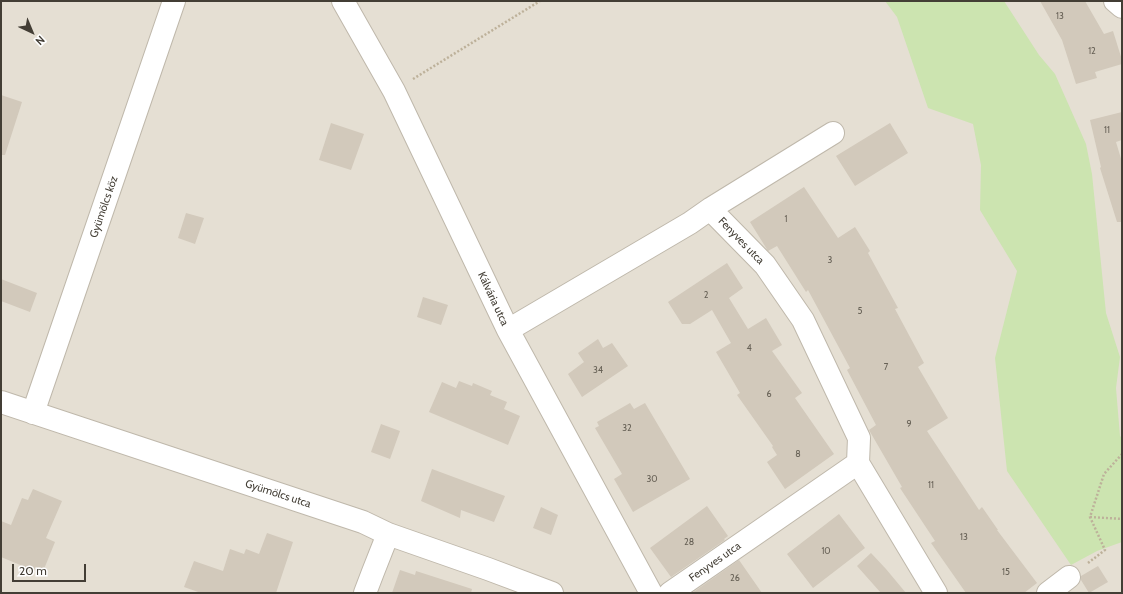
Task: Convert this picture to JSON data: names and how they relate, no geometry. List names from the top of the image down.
{
  "streets": {
    "street": [
      "Gyümölcs köz",
      "Fenyves utca",
      "Kálvária utca",
      "Gyümölcs utca"
    ]
  },
  "crossings": [
    ["Gyümölcs köz", "Gyümölcs utca"],
    ["Fenyves utca", "Kálvária utca"]
  ],
  "house_numbers": [
    "13",
    "12",
    "11",
    "1",
    "3",
    "2",
    "5",
    "4",
    "7",
    "34",
    "6",
    "9",
    "32",
    "8",
    "30",
    "11",
    "13",
    "28",
    "10",
    "15",
    "26"
  ],
  "scale_bar": "20 m",
  "north": "bottom right"
}
